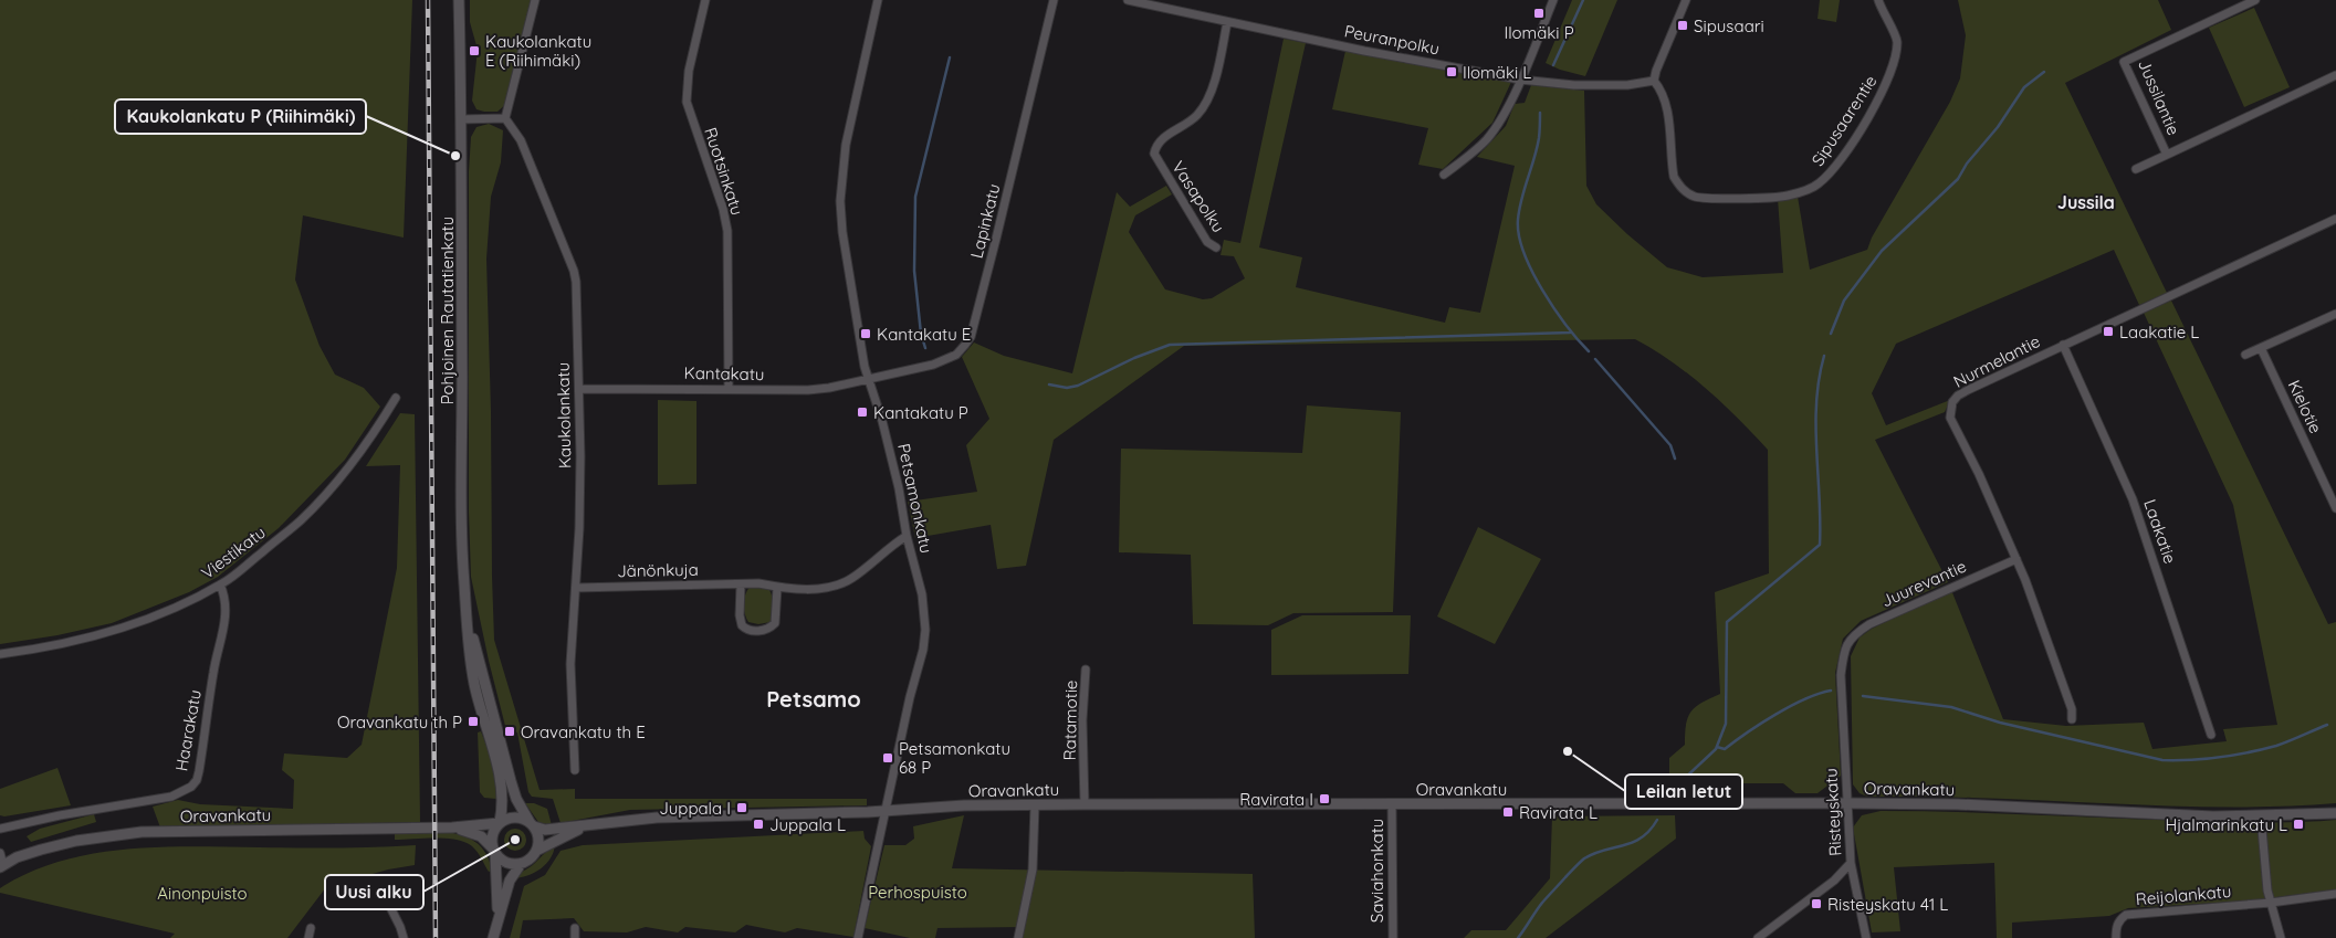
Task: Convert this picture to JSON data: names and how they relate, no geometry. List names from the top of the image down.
{
  "streets": {
    "street": [
      "Peuranpolku",
      "Jussilantie",
      "Sipusaarentie",
      "Ruotsinkatu",
      "Vasapolku",
      "Lapinkatu",
      "Pohjoinen Rautatienkatu",
      "Nurmelantie",
      "Kantakatu",
      "Kielotie",
      "Kaukolankatu",
      "Petsamonkatu",
      "Laakatie",
      "Viestikatu",
      "Jänönkuja",
      "Juurevantie",
      "Ratamotie",
      "Haarakatu",
      "Oravankatu",
      "Risteyskatu",
      "Saviahonkatu",
      "Reijolankatu"
    ]
  },
  "crossings": [
    ["Peuranpolku", "Sipusaarentie"],
    ["Peuranpolku", "Vasapolku"],
    ["Ruotsinkatu", "Kantakatu"],
    ["Lapinkatu", "Kantakatu"],
    ["Lapinkatu", "Petsamonkatu"],
    ["Pohjoinen Rautatienkatu", "Oravankatu"],
    ["Nurmelantie", "Laakatie"],
    ["Nurmelantie", "Juurevantie"],
    ["Kantakatu", "Kaukolankatu"],
    ["Kantakatu", "Petsamonkatu"],
    ["Kaukolankatu", "Jänönkuja"],
    ["Petsamonkatu", "Jänönkuja"],
    ["Petsamonkatu", "Oravankatu"],
    ["Viestikatu", "Haarakatu"],
    ["Juurevantie", "Risteyskatu"],
    ["Ratamotie", "Oravankatu"],
    ["Oravankatu", "Risteyskatu"],
    ["Oravankatu", "Saviahonkatu"]
  ],
  "districts": ["Jussila", "Petsamo"],
  "parks": ["Perhospuisto", "Ainonpuisto"],
  "places": {
    "transit": [
      "Ilomäki P",
      "Sipusaari",
      "Kaukolankatu E (Riihimäki)",
      "Ilomäki L",
      "Laakatie L",
      "Kantakatu E",
      "Kantakatu P",
      "Oravankatu th P",
      "Oravankatu th E",
      "Petsamonkatu 68 P",
      "Ravirata I",
      "Juppala I",
      "Ravirata L",
      "Juppala L",
      "Hjalmarinkatu L",
      "Risteyskatu 41 L"
    ],
    "other": ["Kaukolankatu P (Riihimäki)", "Leilan letut", "Uusi alku"]
  }
}
